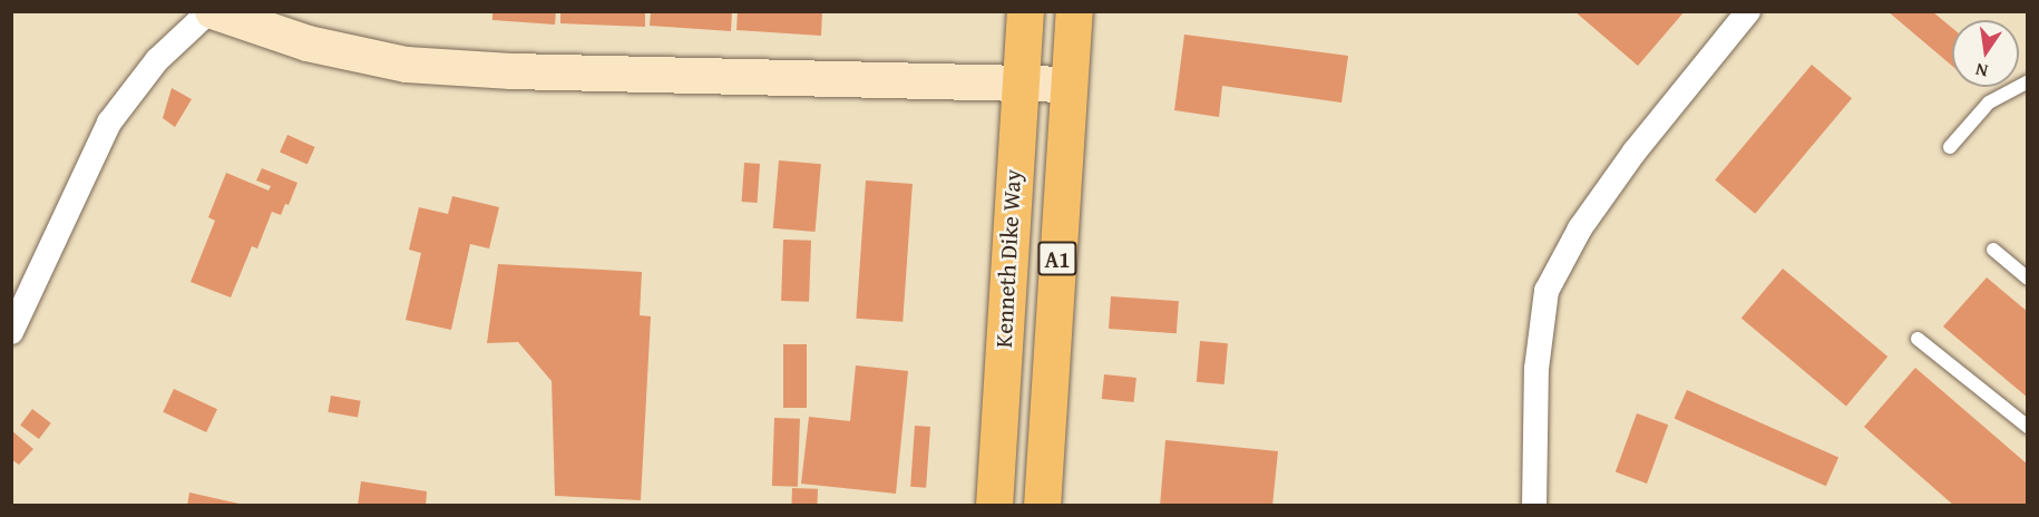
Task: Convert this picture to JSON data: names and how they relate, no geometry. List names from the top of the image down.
{
  "streets": {
    "highway": ["Kenneth Dike Way", "A1"]
  },
  "north": "bottom"
}
